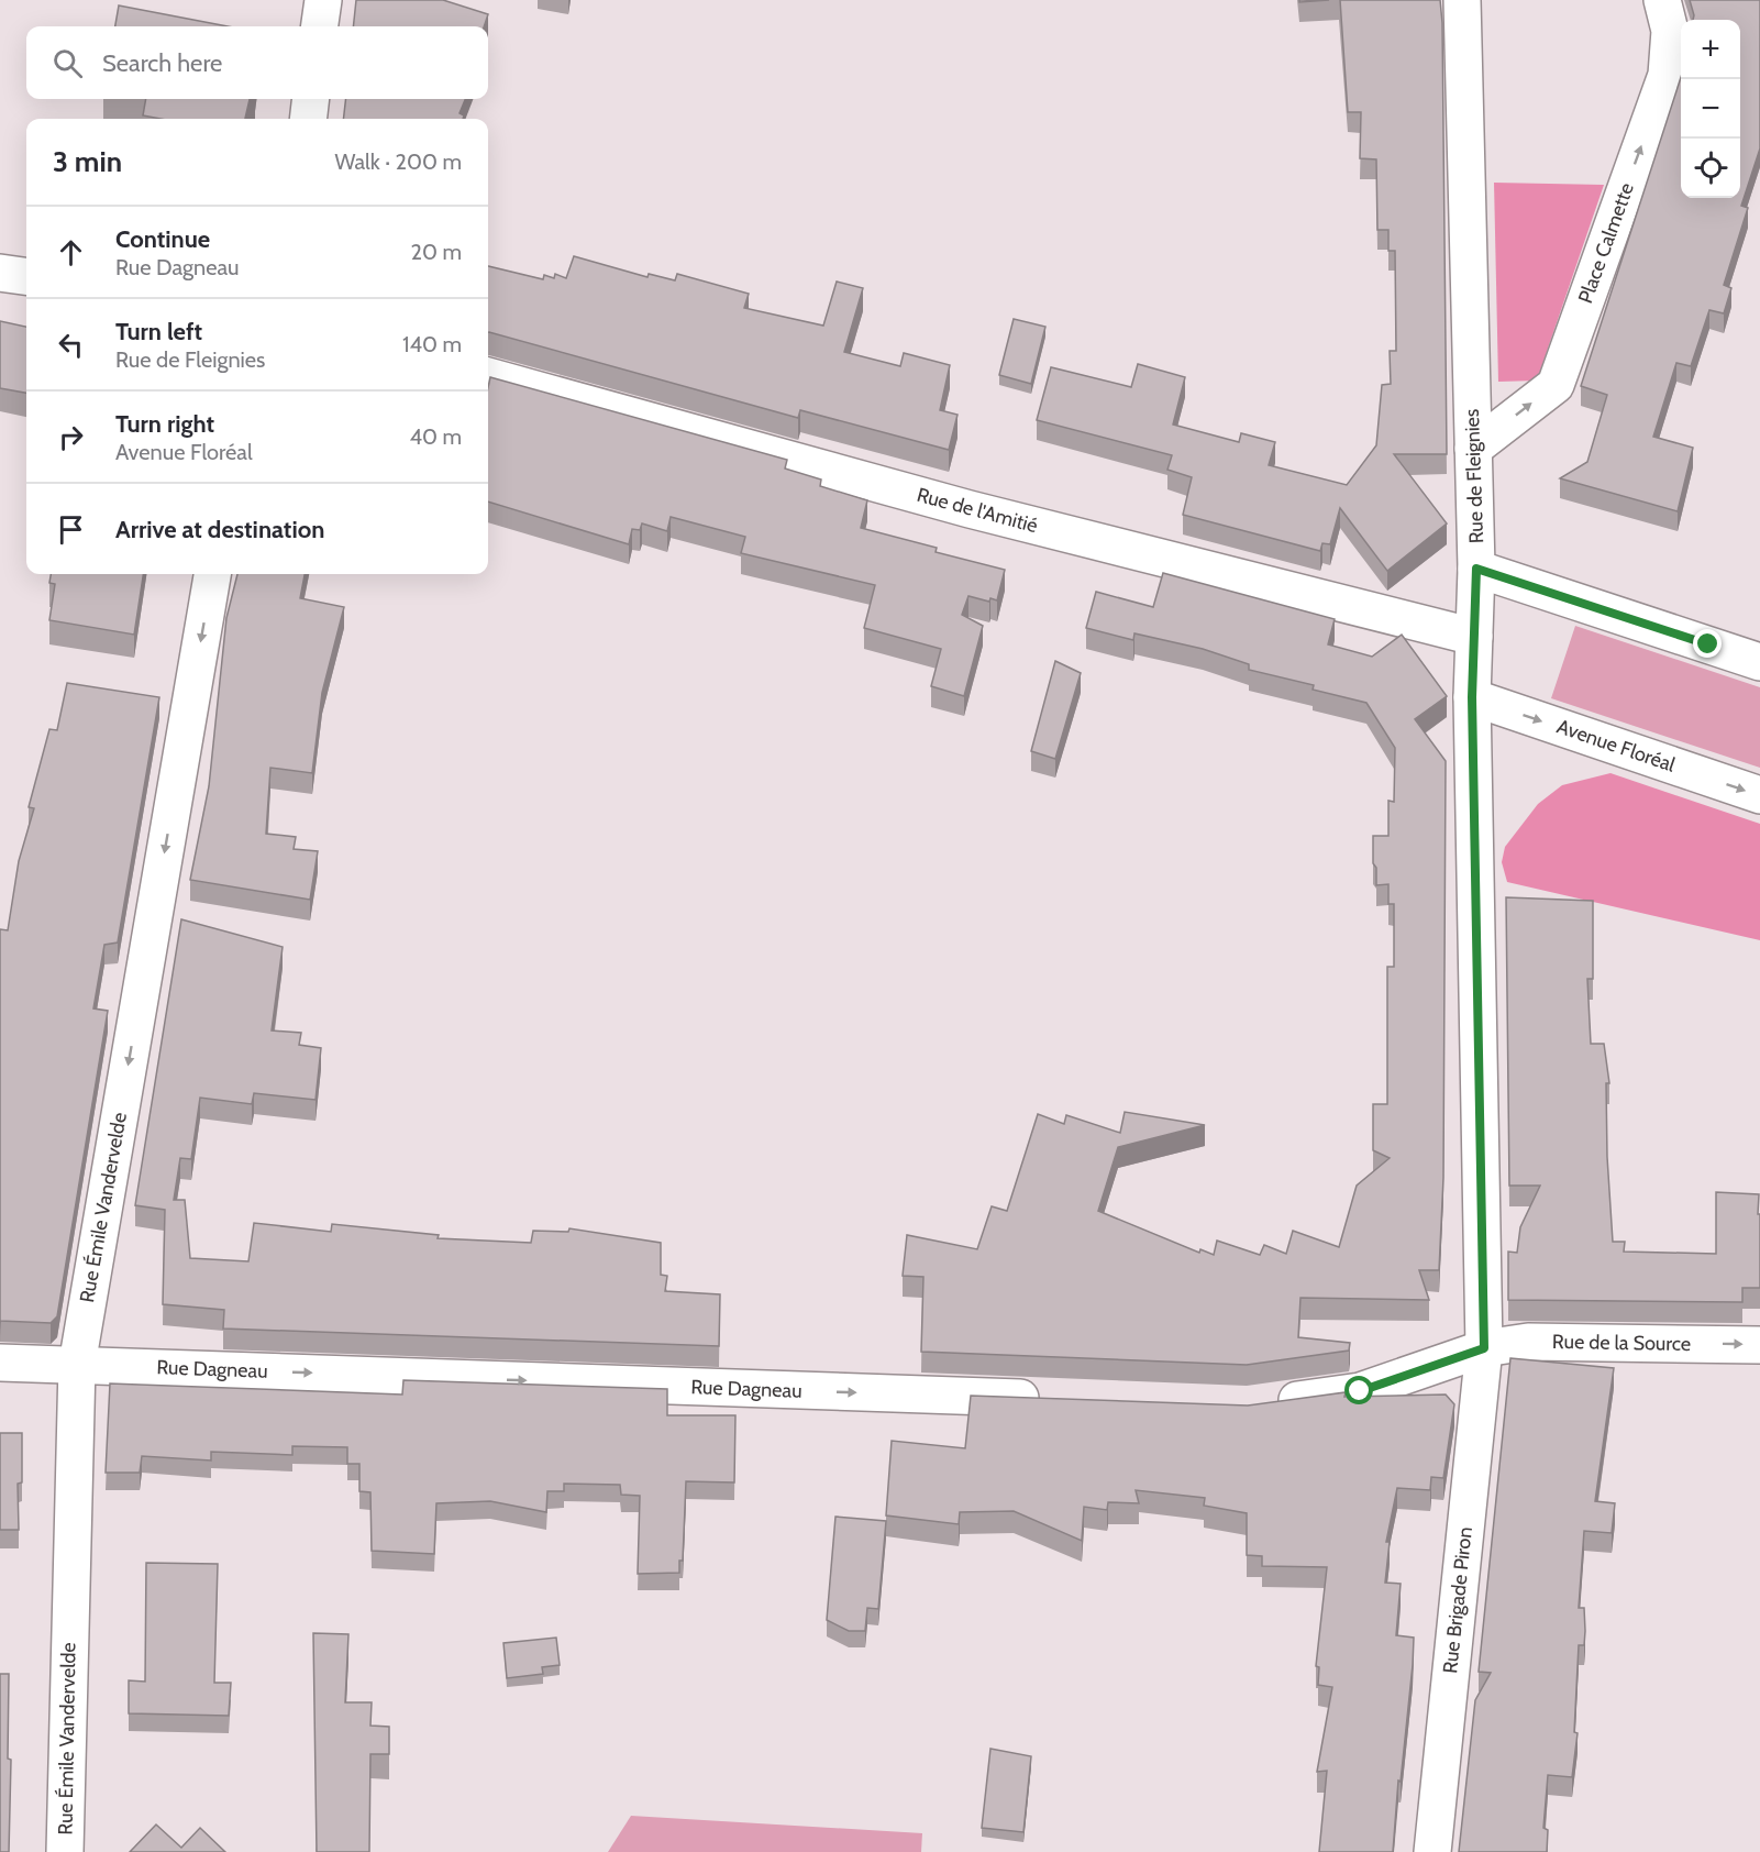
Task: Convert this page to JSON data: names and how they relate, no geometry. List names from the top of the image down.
{
  "streets": {
    "street": [
      "Place Calmette",
      "Rue de Fleignies",
      "Rue de l'Amitié",
      "Avenue Floréal",
      "Rue Émile Vandervelde",
      "Rue de la Source",
      "Rue Dagneau",
      "Rue Brigade Piron"
    ]
  },
  "crossings": [
    ["Place Calmette", "Rue de Fleignies"],
    ["Rue de Fleignies", "Rue de l'Amitié"],
    ["Rue de Fleignies", "Avenue Floréal"],
    ["Rue de Fleignies", "Rue de la Source"],
    ["Rue de Fleignies", "Rue Brigade Piron"],
    ["Rue Émile Vandervelde", "Rue Dagneau"],
    ["Rue de la Source", "Rue Brigade Piron"]
  ],
  "one_way": [
    "Place Calmette",
    "Rue Émile Vandervelde",
    "Rue de la Source",
    "Rue Dagneau"
  ],
  "page": {
    "map_buttons": ["+", "−"],
    "search": "Search here",
    "heading": ["3 min", "Walk · 200 m"],
    "list": [
      ["Continue", "Rue Dagneau", "20 m"],
      ["Turn left", "Rue de Fleignies", "140 m"],
      ["Turn right", "Avenue Floréal", "40 m"],
      "Arrive at destination"
    ]
  }
}
